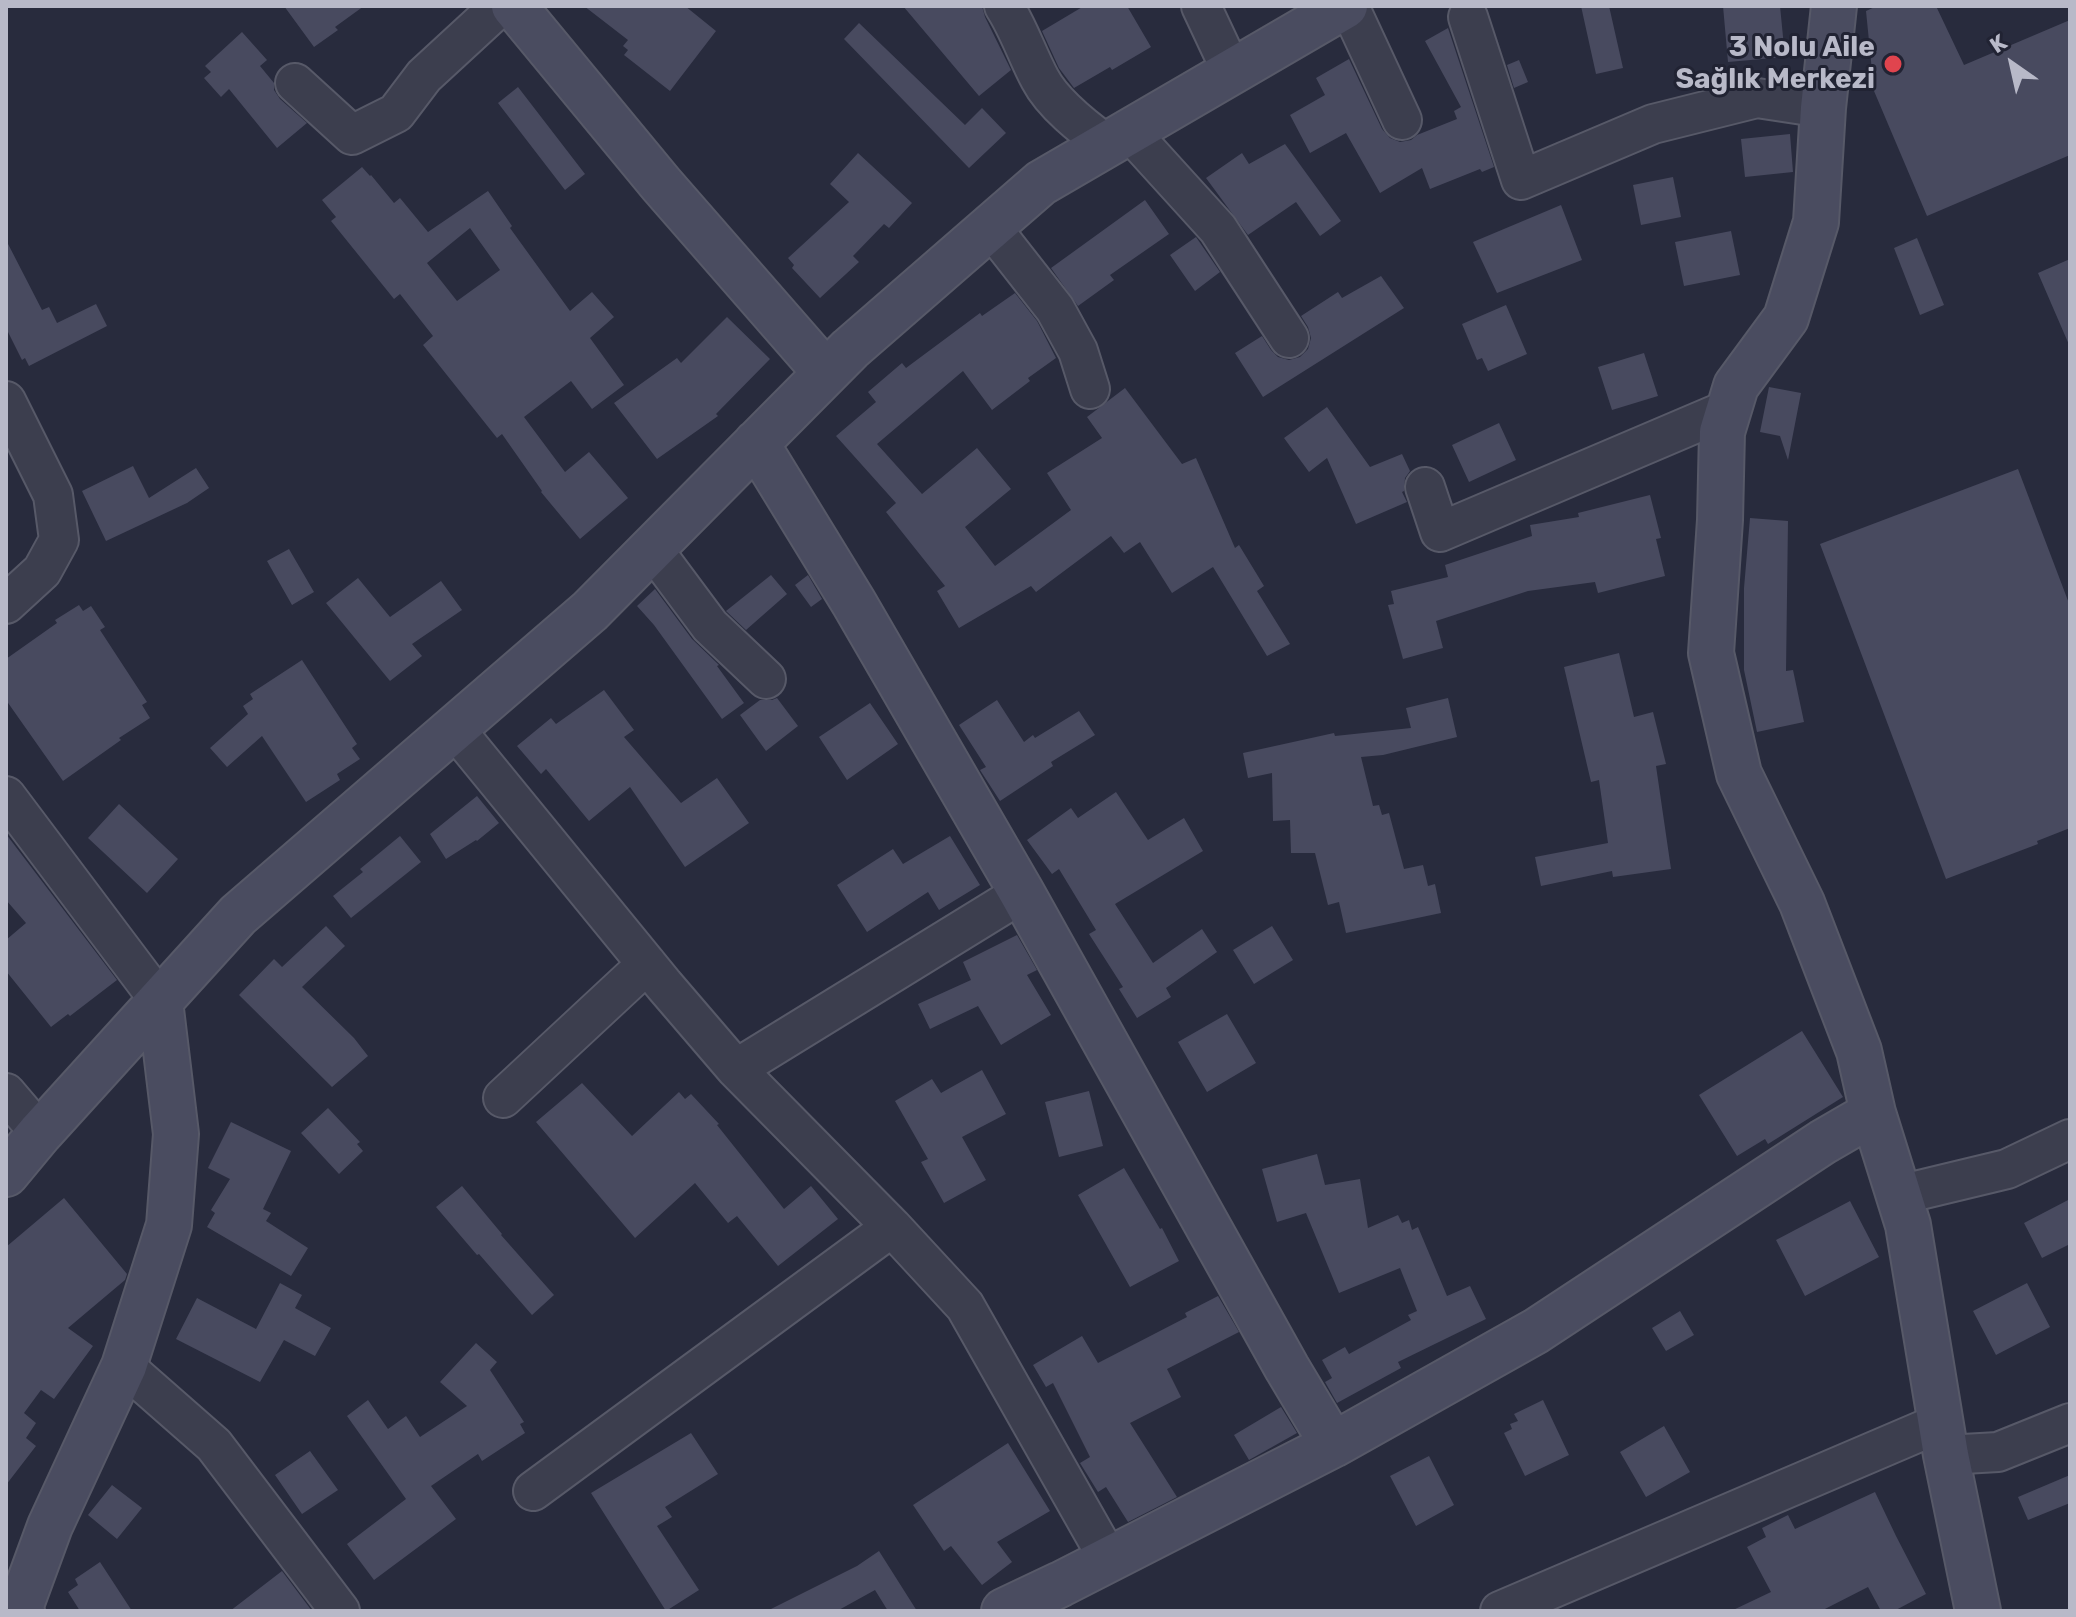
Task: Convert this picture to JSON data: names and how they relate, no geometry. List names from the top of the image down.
{
  "places": ["3 Nolu Aile Sağlık Merkezi"],
  "north": "top left"
}
